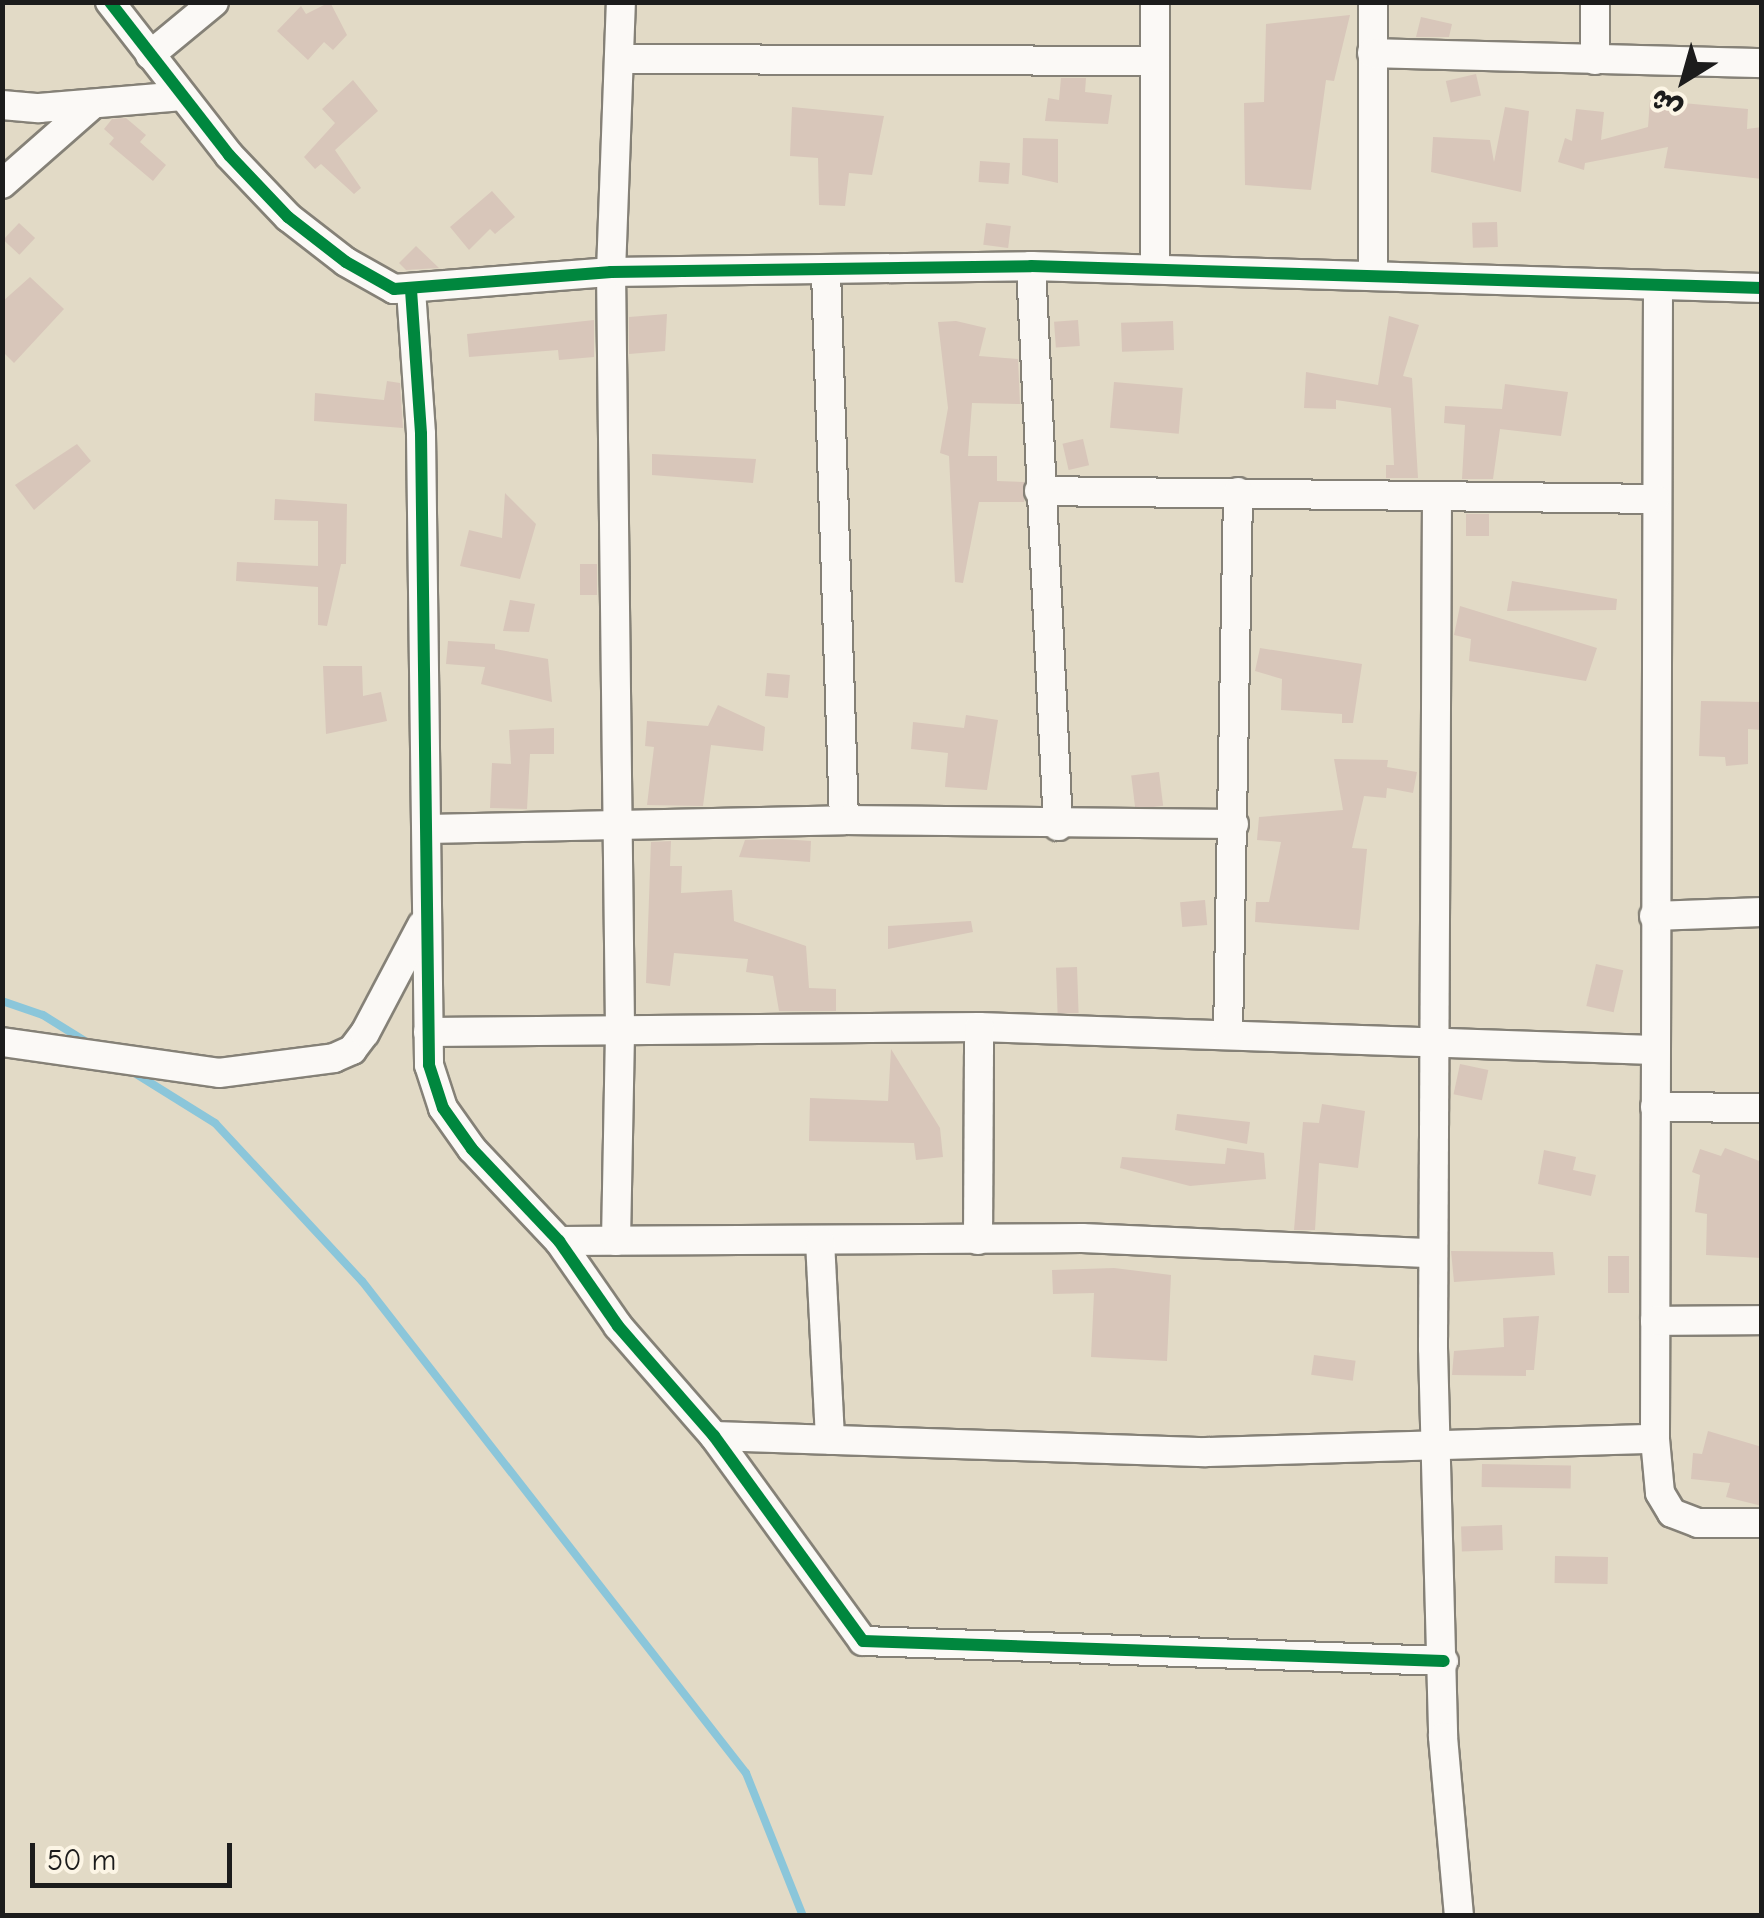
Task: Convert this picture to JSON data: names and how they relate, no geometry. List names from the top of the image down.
{
  "scale_bar": "50 m",
  "north": "bottom left"
}
